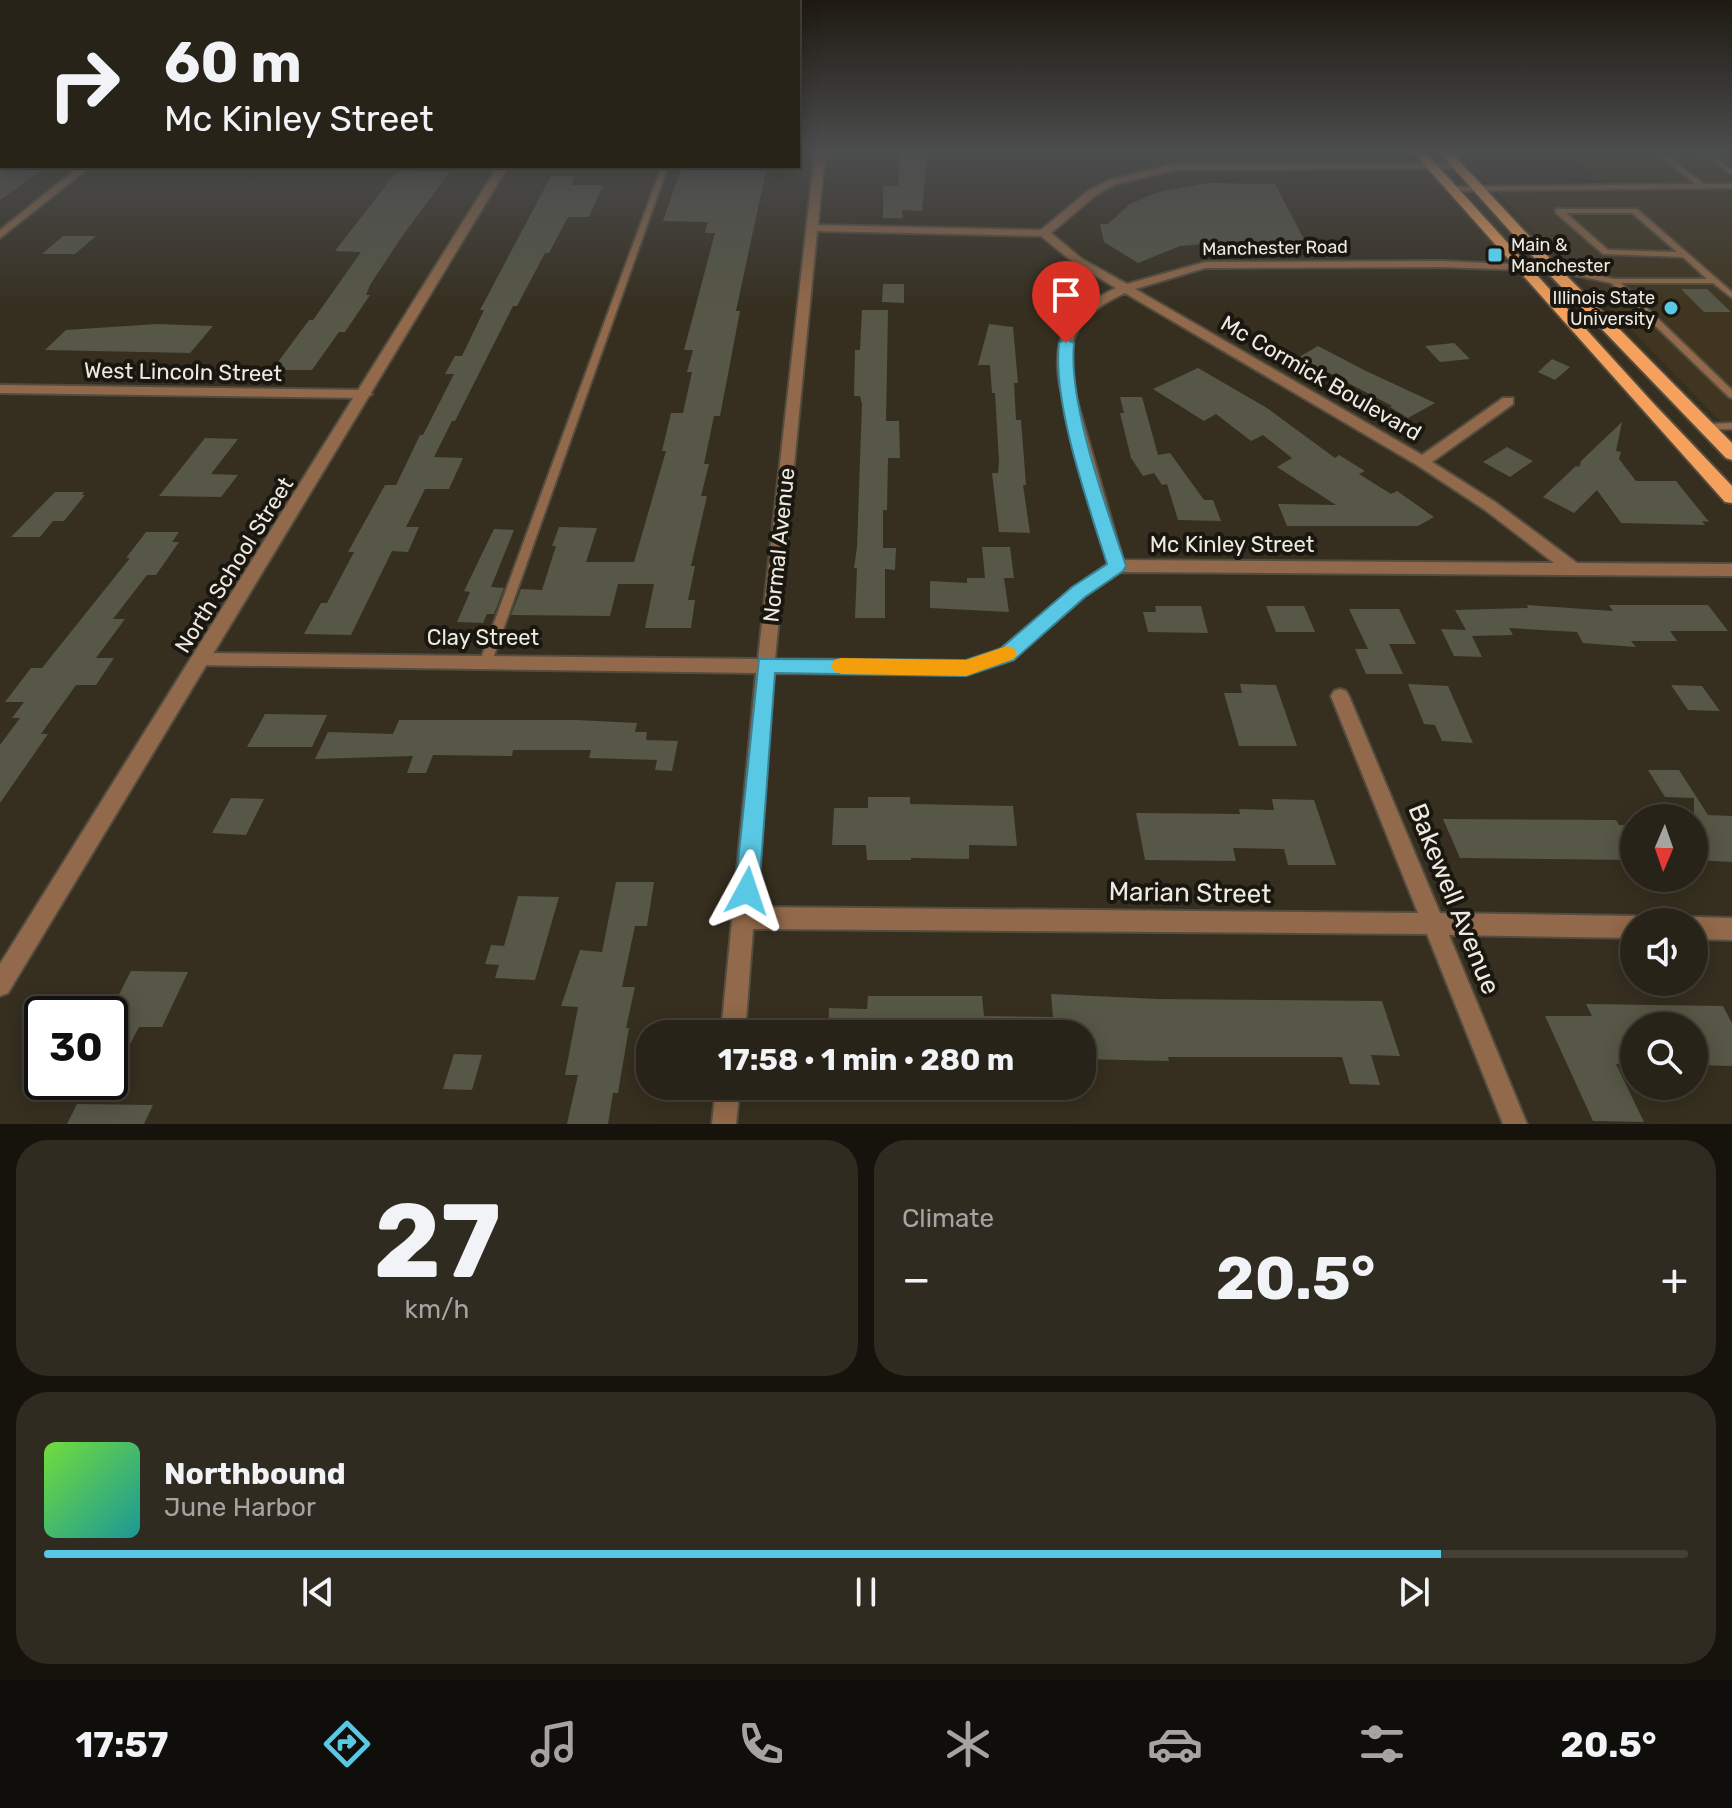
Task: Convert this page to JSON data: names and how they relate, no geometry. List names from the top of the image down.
{
  "streets": {
    "street": [
      "Manchester Road",
      "West Lincoln Street",
      "Mc Cormick Boulevard",
      "Mc Kinley Street",
      "Normal Avenue",
      "North School Street",
      "Clay Street",
      "Marian Street",
      "Bakewell Avenue"
    ]
  },
  "crossings": [
    ["Manchester Road", "Mc Cormick Boulevard"],
    ["Manchester Road", "Mc Kinley Street"],
    ["West Lincoln Street", "North School Street"],
    ["Mc Cormick Boulevard", "Mc Kinley Street"],
    ["Normal Avenue", "Clay Street"],
    ["Normal Avenue", "Marian Street"],
    ["North School Street", "Clay Street"],
    ["Marian Street", "Bakewell Avenue"]
  ],
  "places": {
    "transit": ["Main & Manchester"],
    "other": ["Illinois State University"]
  },
  "north": "bottom",
  "page": {
    "turn": ["60 m", "Mc Kinley Street"],
    "limit": "30",
    "trip": "17:58 · 1 min · 280 m",
    "tile": [
      ["27", "km/h"],
      "Climate"
    ],
    "heat": ["−", "20.5°", "+"],
    "song": ["Northbound", "June Harbor"],
    "tabs": ["17:57", "20.5°"]
  }
}
